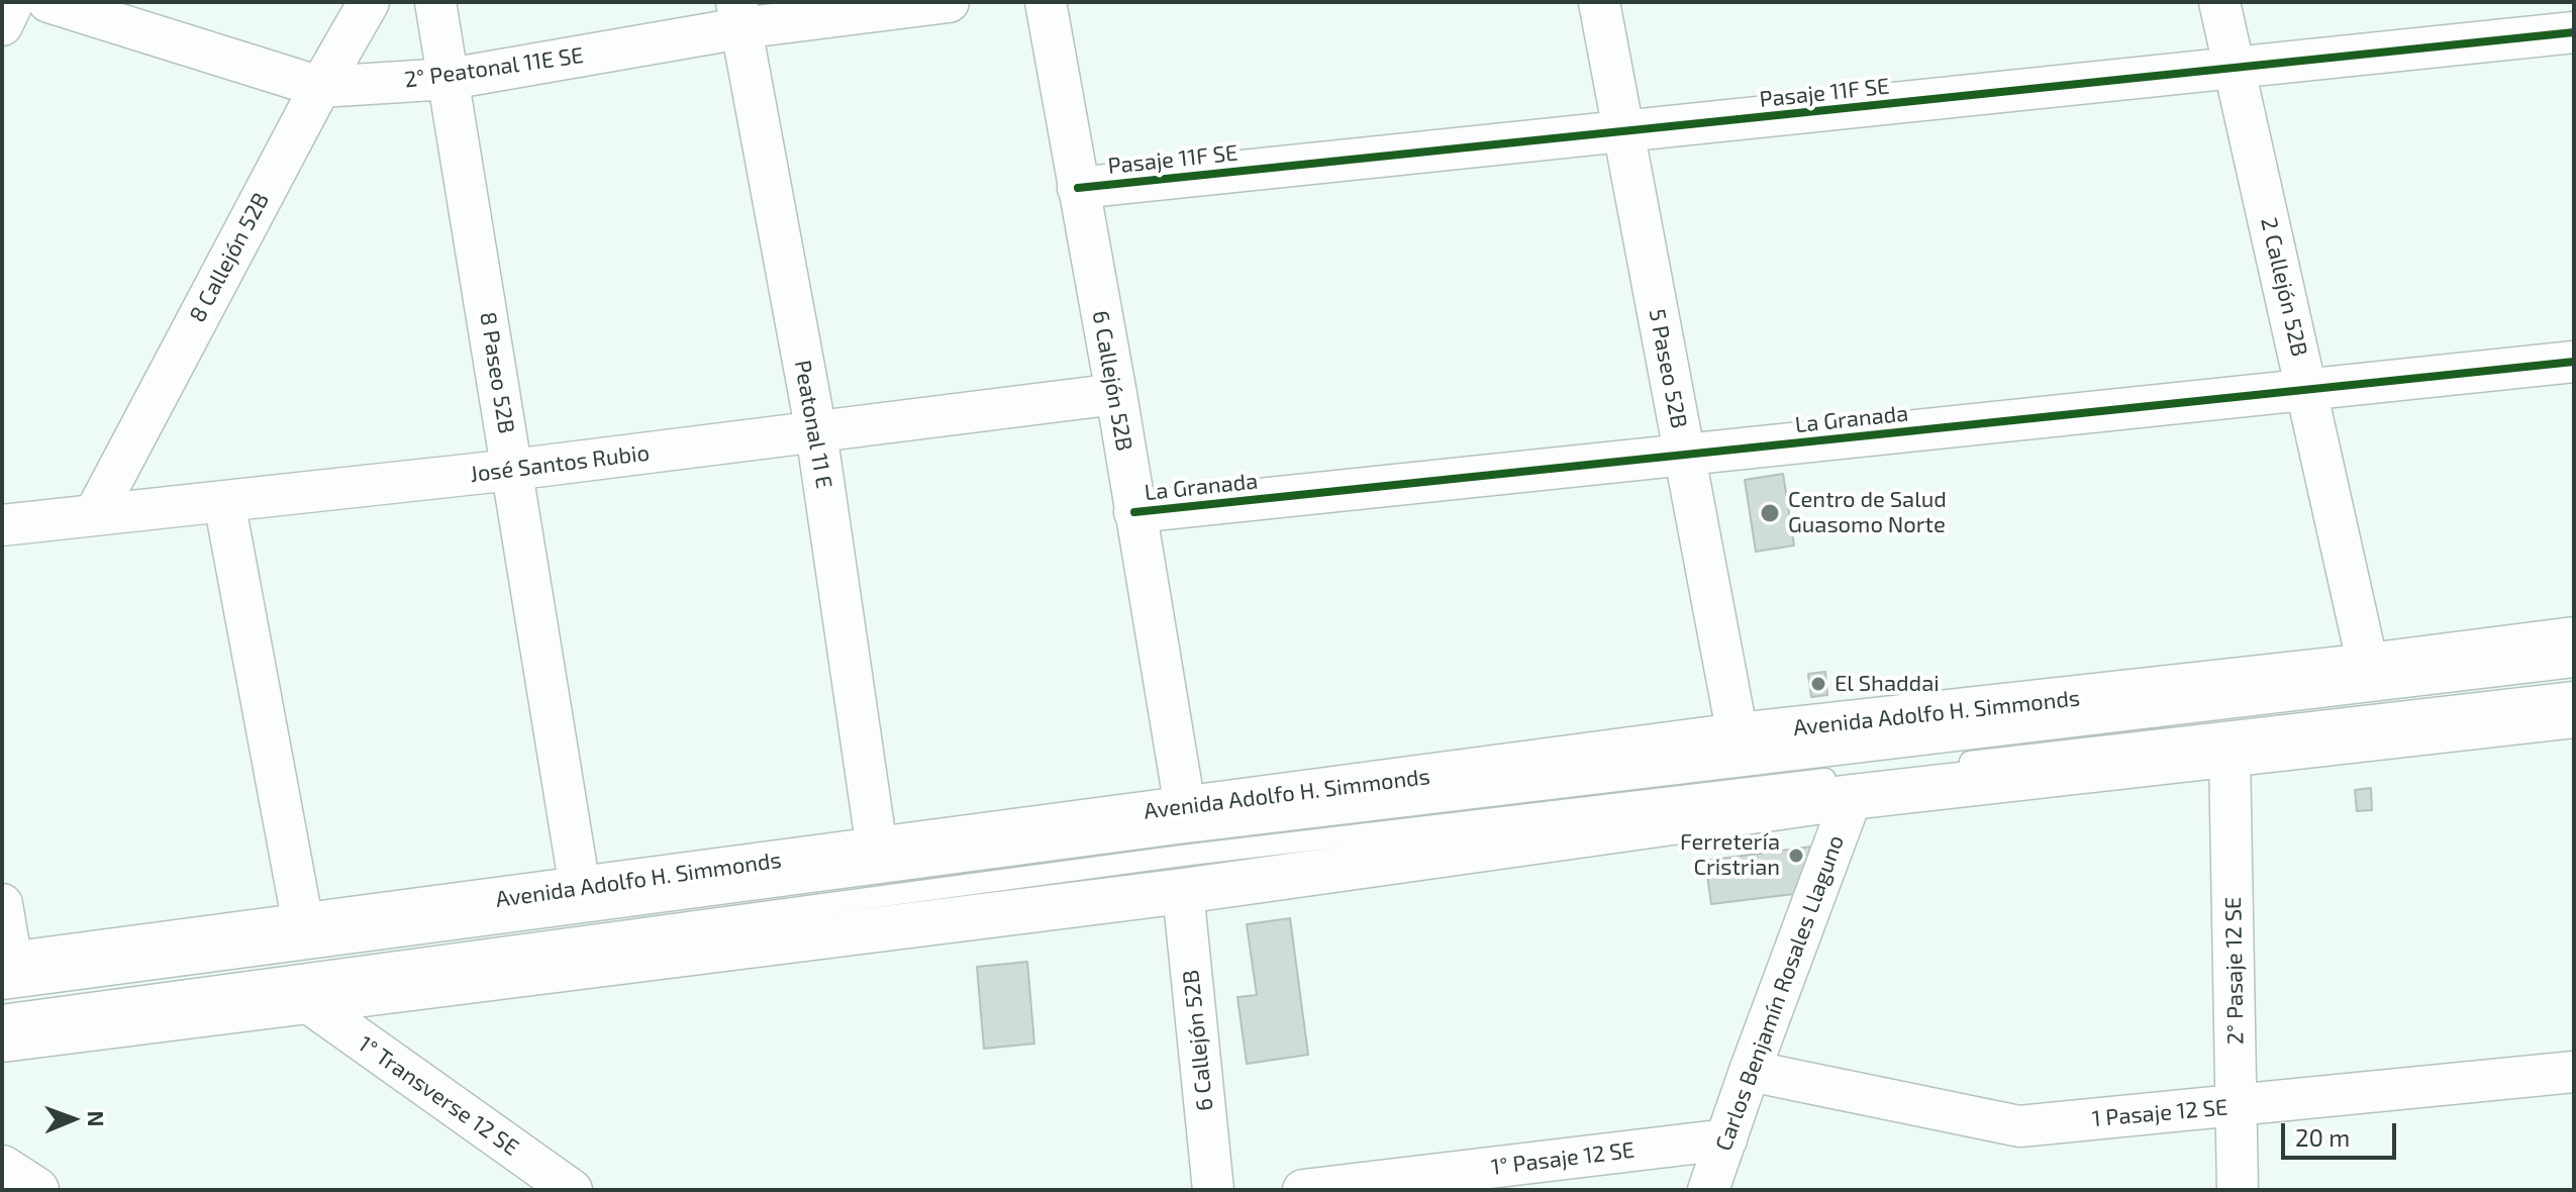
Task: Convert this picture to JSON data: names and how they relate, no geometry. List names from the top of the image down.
{
  "streets": {
    "main road": ["Avenida Adolfo H. Simmonds"],
    "street": [
      "2° Peatonal 11E SE",
      "Pasaje 11F SE",
      "8 Callejón 52B",
      "2 Callejón 52B",
      "5 Paseo 52B",
      "8 Paseo 52B",
      "6 Callejón 52B",
      "La Granada",
      "Peatonal 11 E",
      "José Santos Rubio",
      "2° Pasaje 12 SE",
      "Carlos Benjamín Rosales Llaguno",
      "1° Transverse 12 SE",
      "1 Pasaje 12 SE",
      "1° Pasaje 12 SE"
    ]
  },
  "crossings": [
    ["2° Peatonal 11E SE", "8 Callejón 52B"],
    ["2° Peatonal 11E SE", "8 Paseo 52B"],
    ["2° Peatonal 11E SE", "Peatonal 11 E"],
    ["Pasaje 11F SE", "2 Callejón 52B"],
    ["Pasaje 11F SE", "5 Paseo 52B"],
    ["Pasaje 11F SE", "6 Callejón 52B"],
    ["8 Callejón 52B", "José Santos Rubio"],
    ["2 Callejón 52B", "La Granada"],
    ["2 Callejón 52B", "Avenida Adolfo H. Simmonds"],
    ["5 Paseo 52B", "La Granada"],
    ["5 Paseo 52B", "Avenida Adolfo H. Simmonds"],
    ["8 Paseo 52B", "José Santos Rubio"],
    ["8 Paseo 52B", "Avenida Adolfo H. Simmonds"],
    ["6 Callejón 52B", "La Granada"],
    ["6 Callejón 52B", "José Santos Rubio"],
    ["6 Callejón 52B", "Avenida Adolfo H. Simmonds"],
    ["Peatonal 11 E", "José Santos Rubio"],
    ["Peatonal 11 E", "Avenida Adolfo H. Simmonds"],
    ["2° Pasaje 12 SE", "1 Pasaje 12 SE"],
    ["Carlos Benjamín Rosales Llaguno", "1 Pasaje 12 SE"],
    ["Carlos Benjamín Rosales Llaguno", "1° Pasaje 12 SE"]
  ],
  "places": ["Centro de Salud Guasomo Norte", "El Shaddai", "Ferretería Cristrian"],
  "scale_bar": "20 m",
  "north": "right"
}
